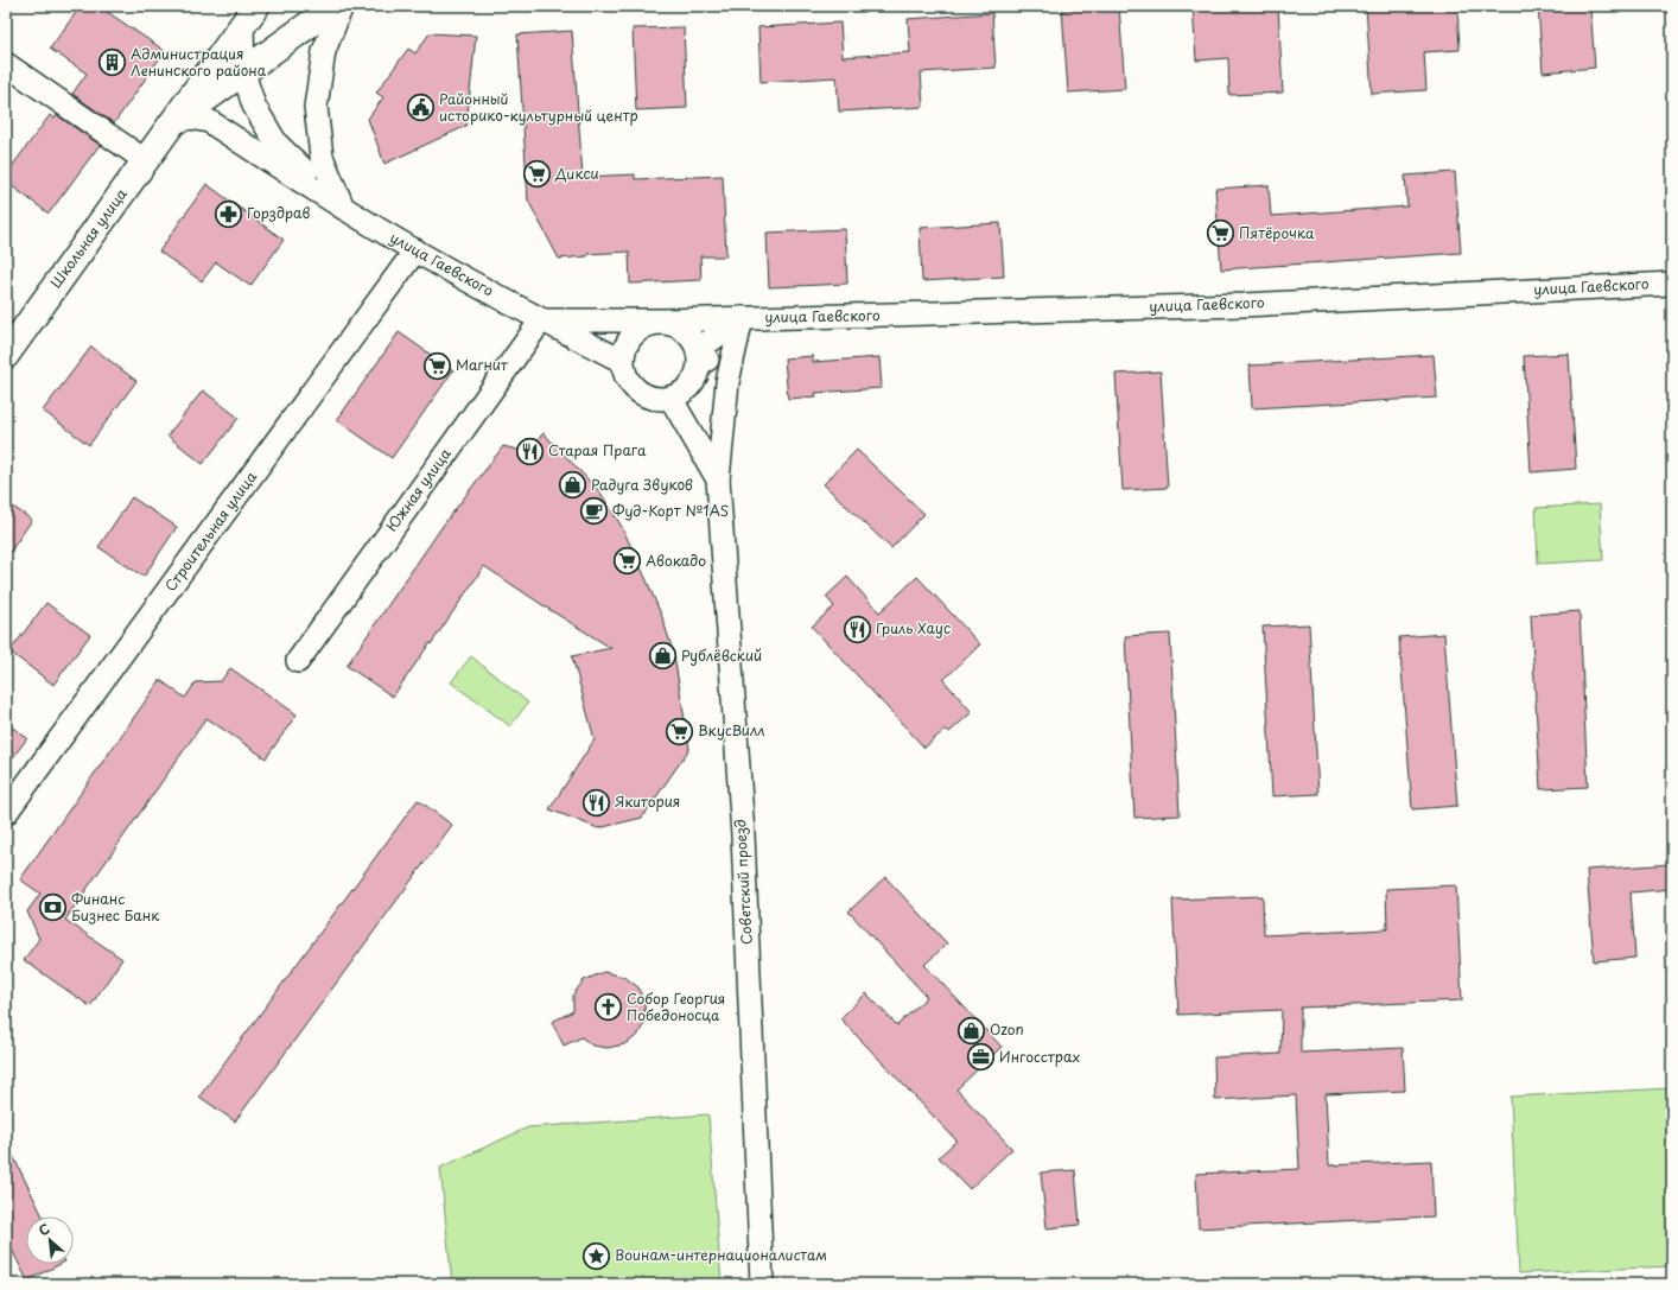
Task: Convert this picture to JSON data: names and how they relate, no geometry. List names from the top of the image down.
{
  "streets": {
    "street": [
      "Школьная улица",
      "улица Гаевского",
      "Южная улица",
      "Строительная улица",
      "Советский проезд"
    ]
  },
  "crossings": [
    ["улица Гаевского", "Южная улица"],
    ["улица Гаевского", "Строительная улица"],
    ["улица Гаевского", "Советский проезд"]
  ],
  "places": {
    "building": ["Администрация Ленинского района"],
    "public building": ["Районный историко-культурный центр"],
    "supermarket": [
      "Дикси",
      "Пятёрочка",
      "Магнит",
      "Авокадо",
      "ВкусВилл"
    ],
    "pharmacy": ["Горздрав"],
    "restaurant": ["Старая Прага", "Гриль Хаус", "Якитория"],
    "shop": ["Радуга Звуков", "Рублёвский", "Ozon"],
    "cafe": ["Фуд-Корт №1AS"],
    "bank": ["Финанс Бизнес Банк"],
    "church": ["Собор Георгия Победоносца"],
    "office": ["Ингосстрах"],
    "place": ["Воинам-интернационалистам"]
  },
  "north": "top left"
}
